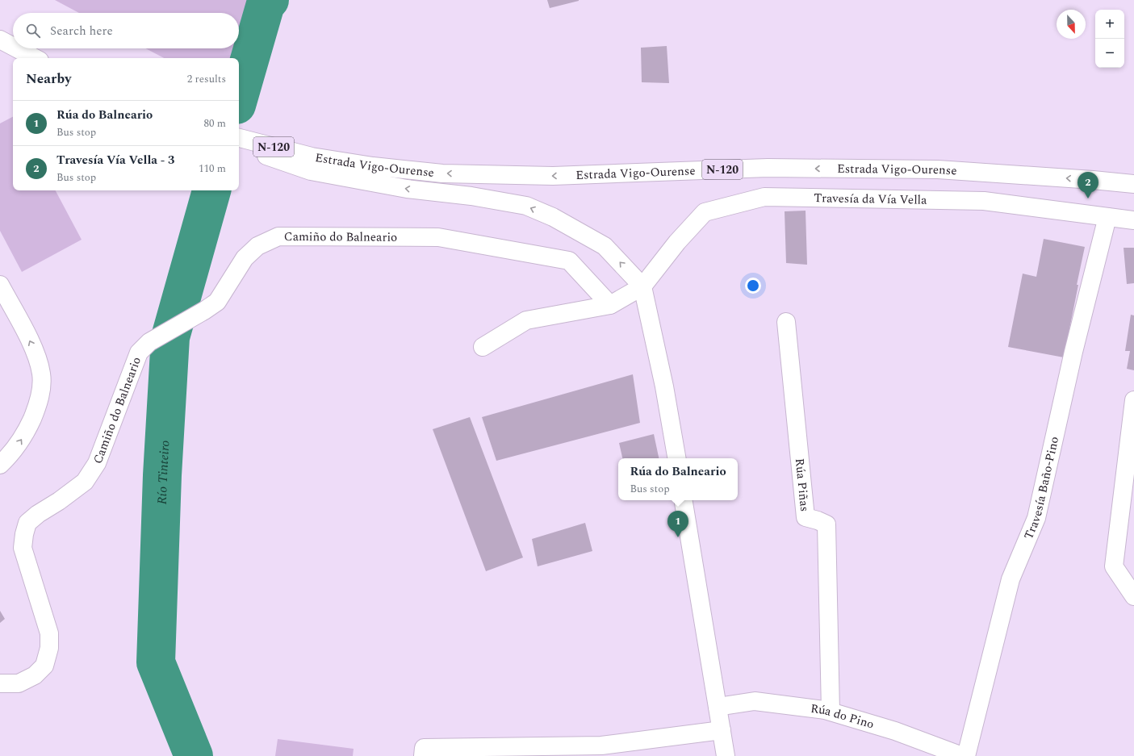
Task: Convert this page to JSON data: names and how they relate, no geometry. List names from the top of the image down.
{
  "streets": {
    "main road": [
      "N-120",
      "Estrada Vigo-Ourense",
      "Travesía da Vía Vella",
      "Camiño do Balneario",
      "Rúa Piñas",
      "Travesía Baño-Pino",
      "Rúa do Pino"
    ]
  },
  "crossings": [
    ["Travesía da Vía Vella", "Travesía Baño-Pino"],
    ["Rúa Piñas", "Rúa do Pino"]
  ],
  "water": ["Río Tinteiro"],
  "north": "bottom",
  "page": {
    "map_buttons": ["+", "−"],
    "search": "Search here",
    "heading": ["Nearby", "2 results"],
    "list": [
      {
        "mark": "1",
        "name": "Rúa do Balneario",
        "note": "Bus stop",
        "value": "80 m"
      },
      {
        "mark": "2",
        "name": "Travesía Vía Vella - 3",
        "note": "Bus stop",
        "value": "110 m"
      }
    ],
    "pins": ["2", "1"],
    "popup": ["Rúa do Balneario", "Bus stop"]
  }
}
